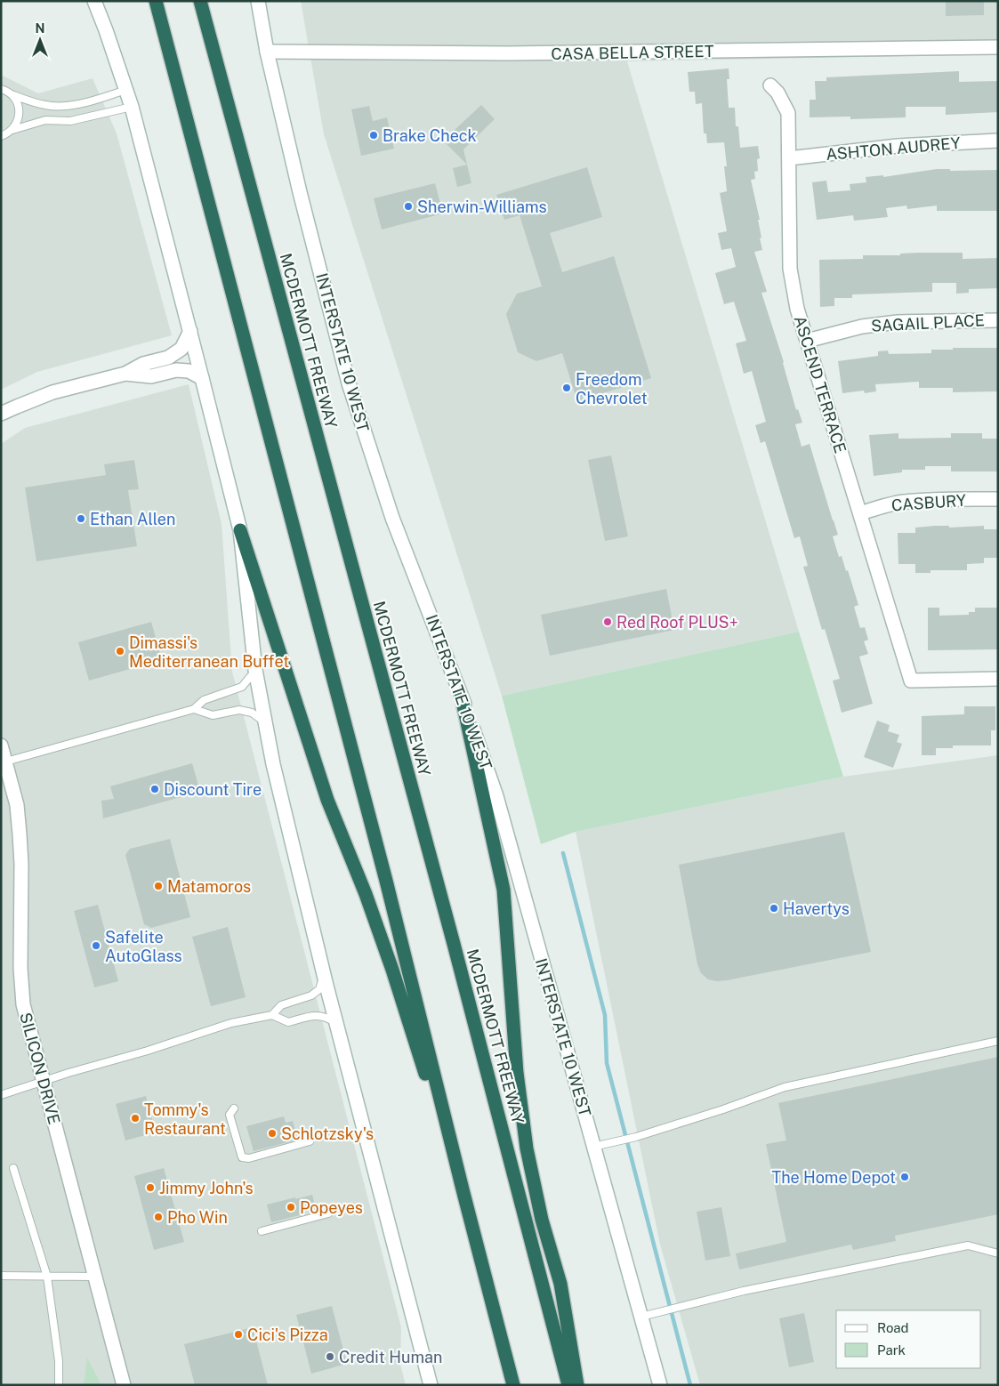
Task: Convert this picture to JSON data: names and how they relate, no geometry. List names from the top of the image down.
{
  "streets": {
    "highway": ["MCDERMOTT FREEWAY"],
    "street": [
      "CASA BELLA STREET",
      "ASHTON AUDREY",
      "SAGAIL PLACE",
      "INTERSTATE 10 WEST",
      "ASCEND TERRACE",
      "CASBURY",
      "SILICON DRIVE"
    ]
  },
  "crossings": [
    ["CASA BELLA STREET", "INTERSTATE 10 WEST"],
    ["ASHTON AUDREY", "ASCEND TERRACE"],
    ["SAGAIL PLACE", "ASCEND TERRACE"],
    ["ASCEND TERRACE", "CASBURY"]
  ],
  "places": [
    "Brake Check",
    "Sherwin-Williams",
    "Freedom Chevrolet",
    "Ethan Allen",
    "Red Roof PLUS+",
    "Dimassi's Mediterranean Buffet",
    "Discount Tire",
    "Matamoros",
    "Havertys",
    "Safelite AutoGlass",
    "Tommy's Restaurant",
    "Schlotzsky's",
    "The Home Depot",
    "Jimmy John's",
    "Popeyes",
    "Pho Win",
    "Cici's Pizza",
    "Credit Human"
  ],
  "legend": ["Road", "Park"],
  "north": "top"
}
